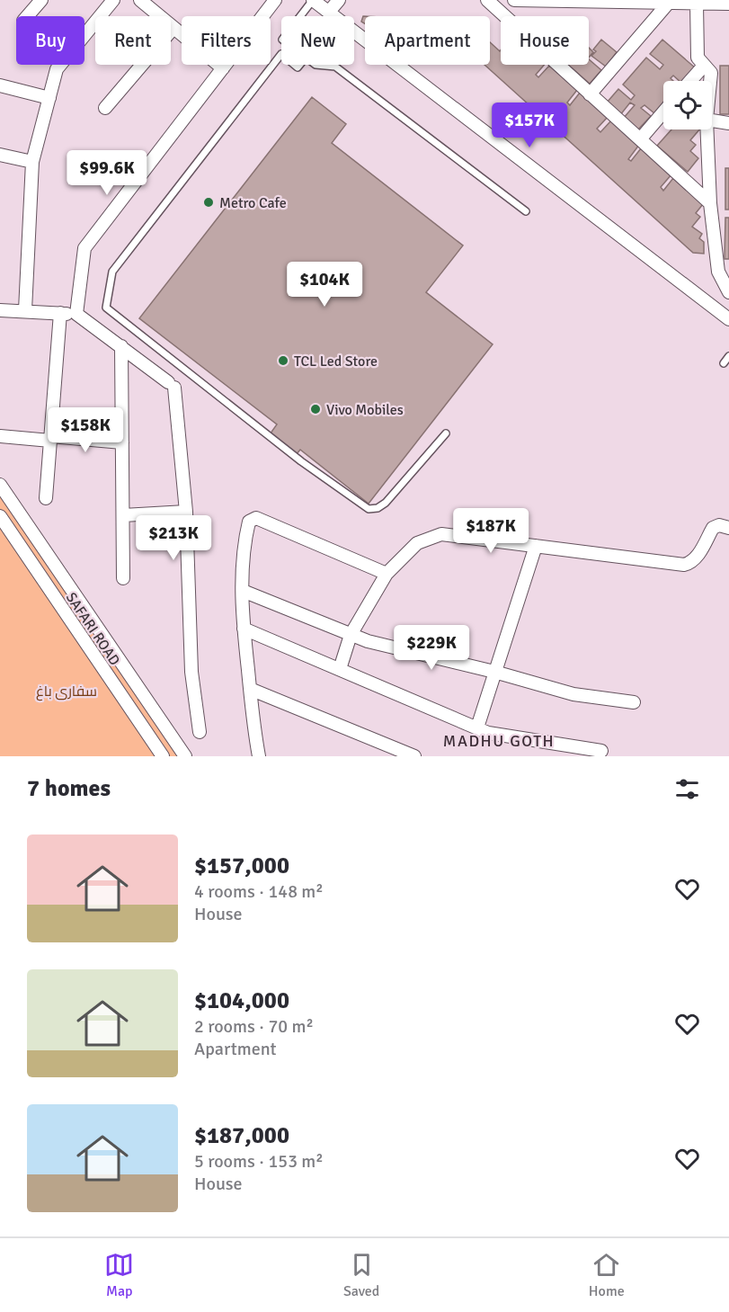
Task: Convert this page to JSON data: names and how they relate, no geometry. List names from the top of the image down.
{
  "streets": {
    "street": ["SAFARI ROAD"]
  },
  "districts": ["MADHU GOTH"],
  "parks": ["سفاری باغ"],
  "places": ["Metro Cafe", "TCL Led Store", "Vivo Mobiles"],
  "page": {
    "chip": [
      "Buy",
      "Rent",
      "Filters",
      "New",
      "Apartment",
      "House"
    ],
    "price": [
      "$157K",
      "$99.6K",
      "$104K",
      "$158K",
      "$187K",
      "$213K",
      "$229K"
    ],
    "heading": "7 homes",
    "list": [
      {
        "name": "$157,000",
        "note": "4 rooms · 148 m² · House"
      },
      {
        "name": "$104,000",
        "note": "2 rooms · 70 m² · Apartment"
      },
      {
        "name": "$187,000",
        "note": "5 rooms · 153 m² · House"
      }
    ],
    "tabs": ["Map", "Saved", "Home"]
  }
}
